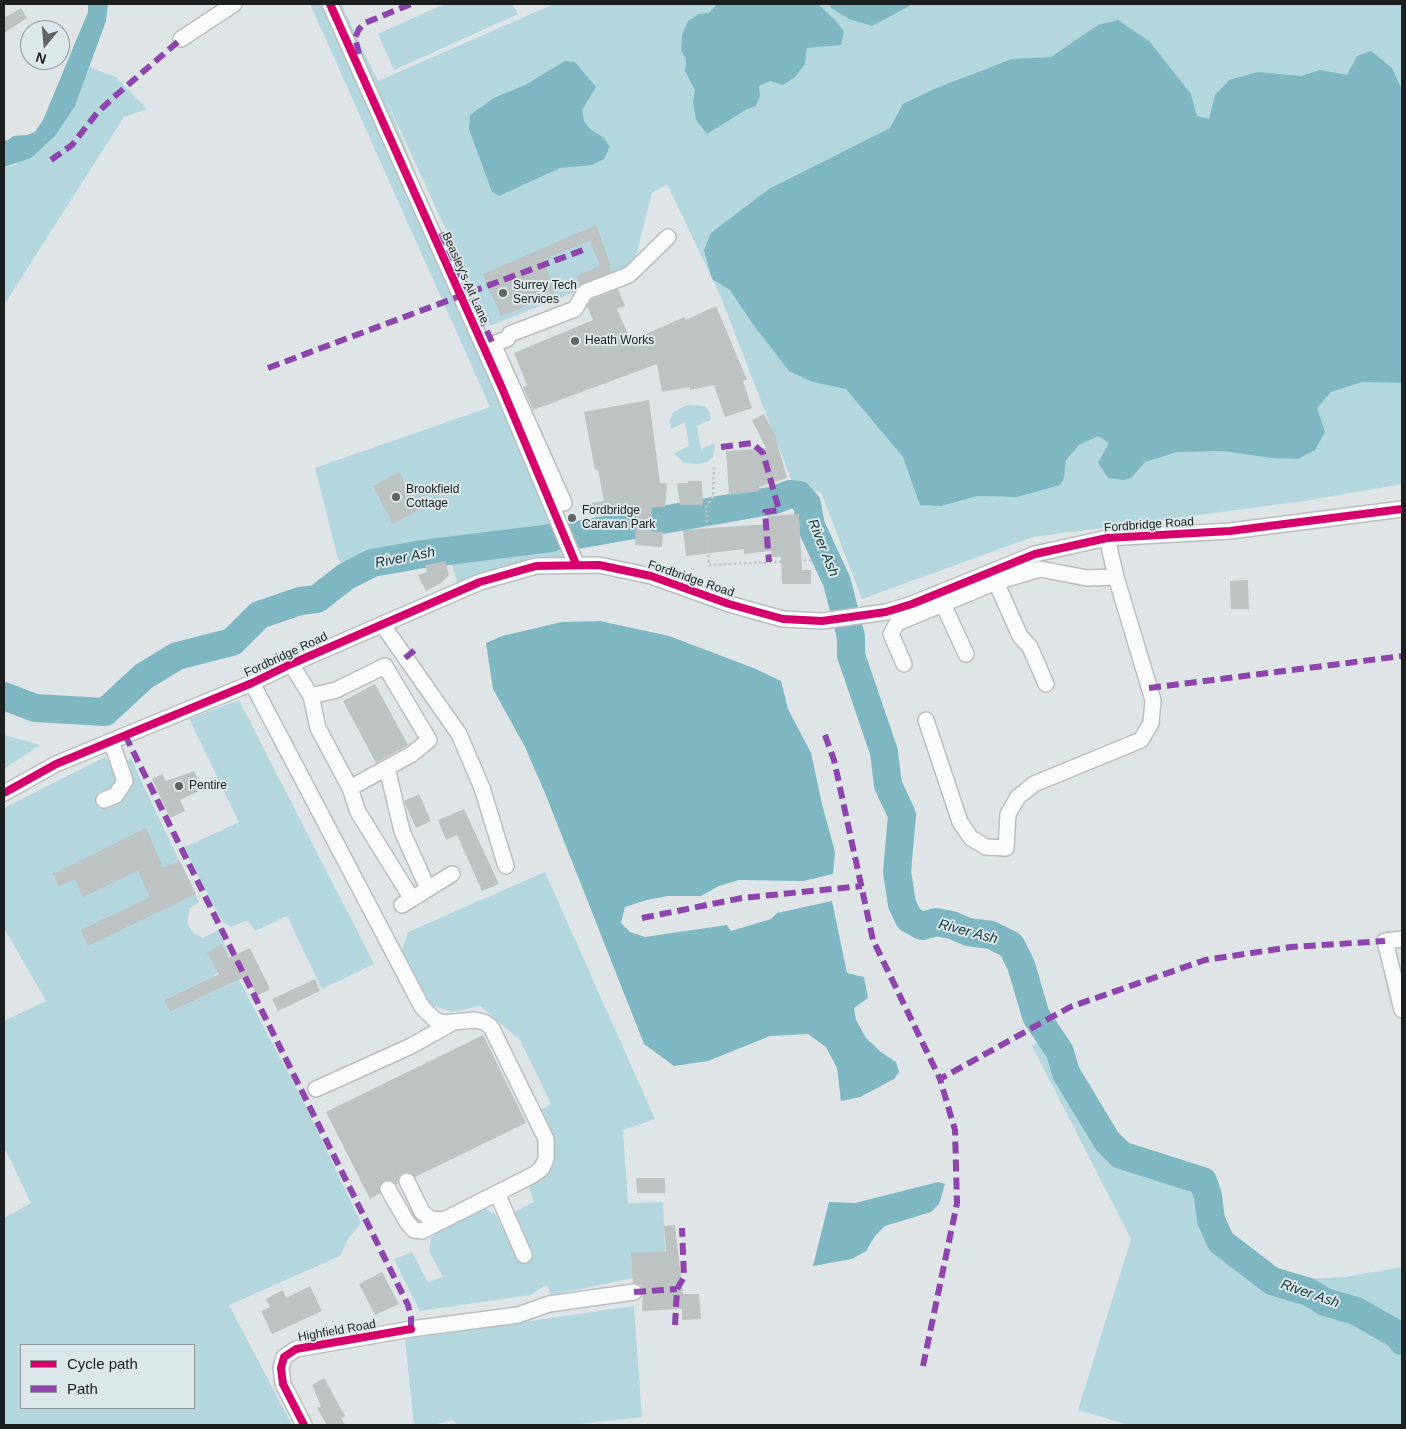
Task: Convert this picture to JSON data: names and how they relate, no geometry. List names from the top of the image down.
{
  "streets": {
    "street": ["Beasley's Ait Lane", "Fordbridge Road", "Highfield Road"]
  },
  "crossings": [
    ["Beasley's Ait Lane", "Fordbridge Road"]
  ],
  "water": ["River Ash"],
  "places": [
    "Surrey Tech Services",
    "Heath Works",
    "Brookfield Cottage",
    "Fordbridge Caravan Park",
    "Pentire"
  ],
  "legend": ["Cycle path", "Path"],
  "north": "bottom"
}
